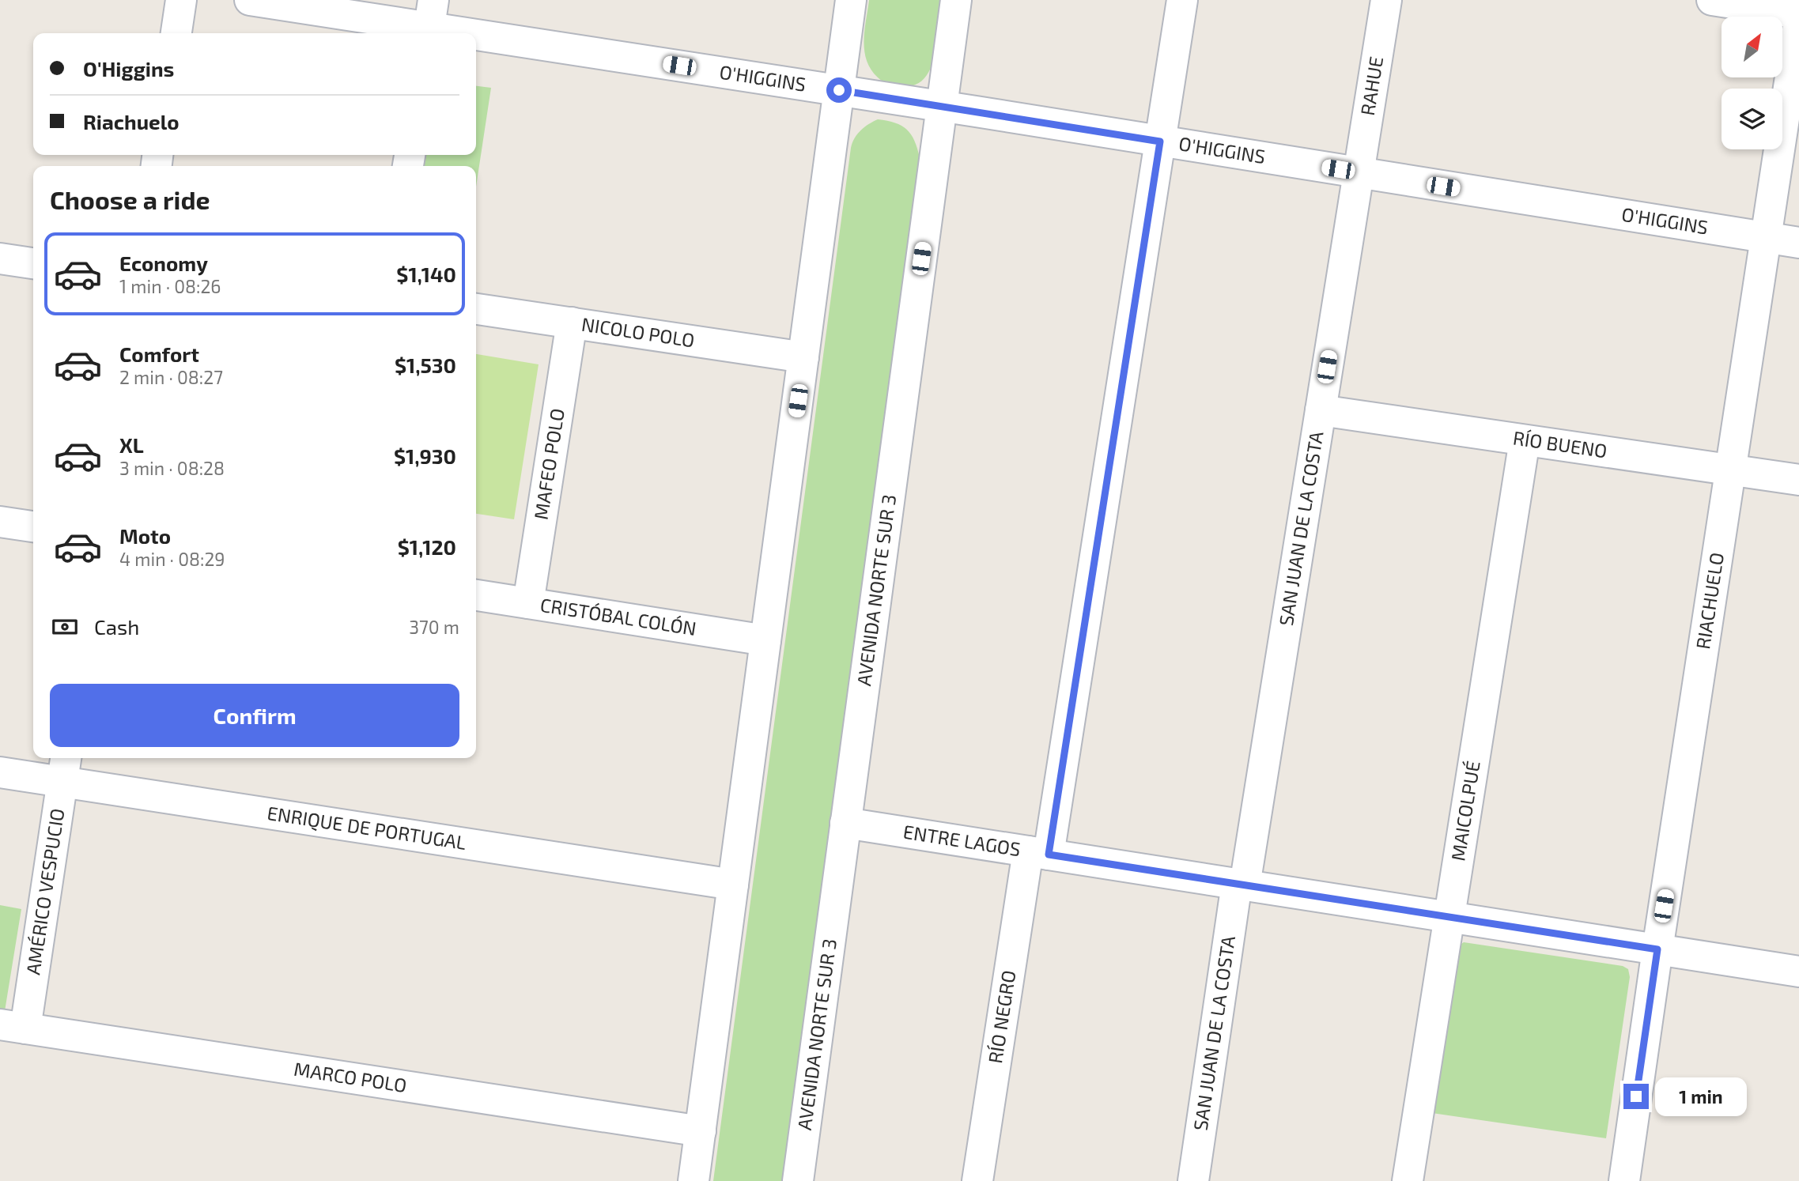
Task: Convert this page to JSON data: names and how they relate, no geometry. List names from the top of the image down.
{
  "streets": {
    "street": [
      "O'HIGGINS",
      "RAHUE",
      "NICOLO POLO",
      "RÍO BUENO",
      "MAFEO POLO",
      "SAN JUAN DE LA COSTA",
      "AVENIDA NORTE SUR 3",
      "RIACHUELO",
      "CRISTÓBAL COLÓN",
      "MAICOLPUÉ",
      "ENRIQUE DE PORTUGAL",
      "ENTRE LAGOS",
      "AMÉRICO VESPUCIO",
      "RÍO NEGRO",
      "MARCO POLO"
    ]
  },
  "crossings": [
    ["O'HIGGINS", "RAHUE"],
    ["O'HIGGINS", "SAN JUAN DE LA COSTA"],
    ["O'HIGGINS", "AVENIDA NORTE SUR 3"],
    ["O'HIGGINS", "RIACHUELO"],
    ["O'HIGGINS", "RÍO NEGRO"],
    ["RAHUE", "SAN JUAN DE LA COSTA"],
    ["NICOLO POLO", "MAFEO POLO"],
    ["RÍO BUENO", "SAN JUAN DE LA COSTA"],
    ["RÍO BUENO", "RIACHUELO"],
    ["RÍO BUENO", "MAICOLPUÉ"],
    ["MAFEO POLO", "CRISTÓBAL COLÓN"],
    ["SAN JUAN DE LA COSTA", "ENTRE LAGOS"],
    ["AVENIDA NORTE SUR 3", "ENTRE LAGOS"],
    ["RIACHUELO", "ENTRE LAGOS"],
    ["MAICOLPUÉ", "ENTRE LAGOS"],
    ["ENRIQUE DE PORTUGAL", "AMÉRICO VESPUCIO"],
    ["ENTRE LAGOS", "RÍO NEGRO"],
    ["AMÉRICO VESPUCIO", "MARCO POLO"]
  ],
  "north": "top right",
  "page": {
    "banner": ["O'Higgins", "Riachuelo"],
    "heading": "Choose a ride",
    "list": [
      {
        "name": "Economy",
        "note": "1 min · 08:26",
        "value": "$1,140"
      },
      {
        "name": "Comfort",
        "note": "2 min · 08:27",
        "value": "$1,530"
      },
      {
        "name": "XL",
        "note": "3 min · 08:28",
        "value": "$1,930"
      },
      {
        "name": "Moto",
        "note": "4 min · 08:29",
        "value": "$1,120"
      }
    ],
    "pay": ["Cash", "370 m"],
    "buttons": "Confirm",
    "bubble": "1 min"
  }
}
